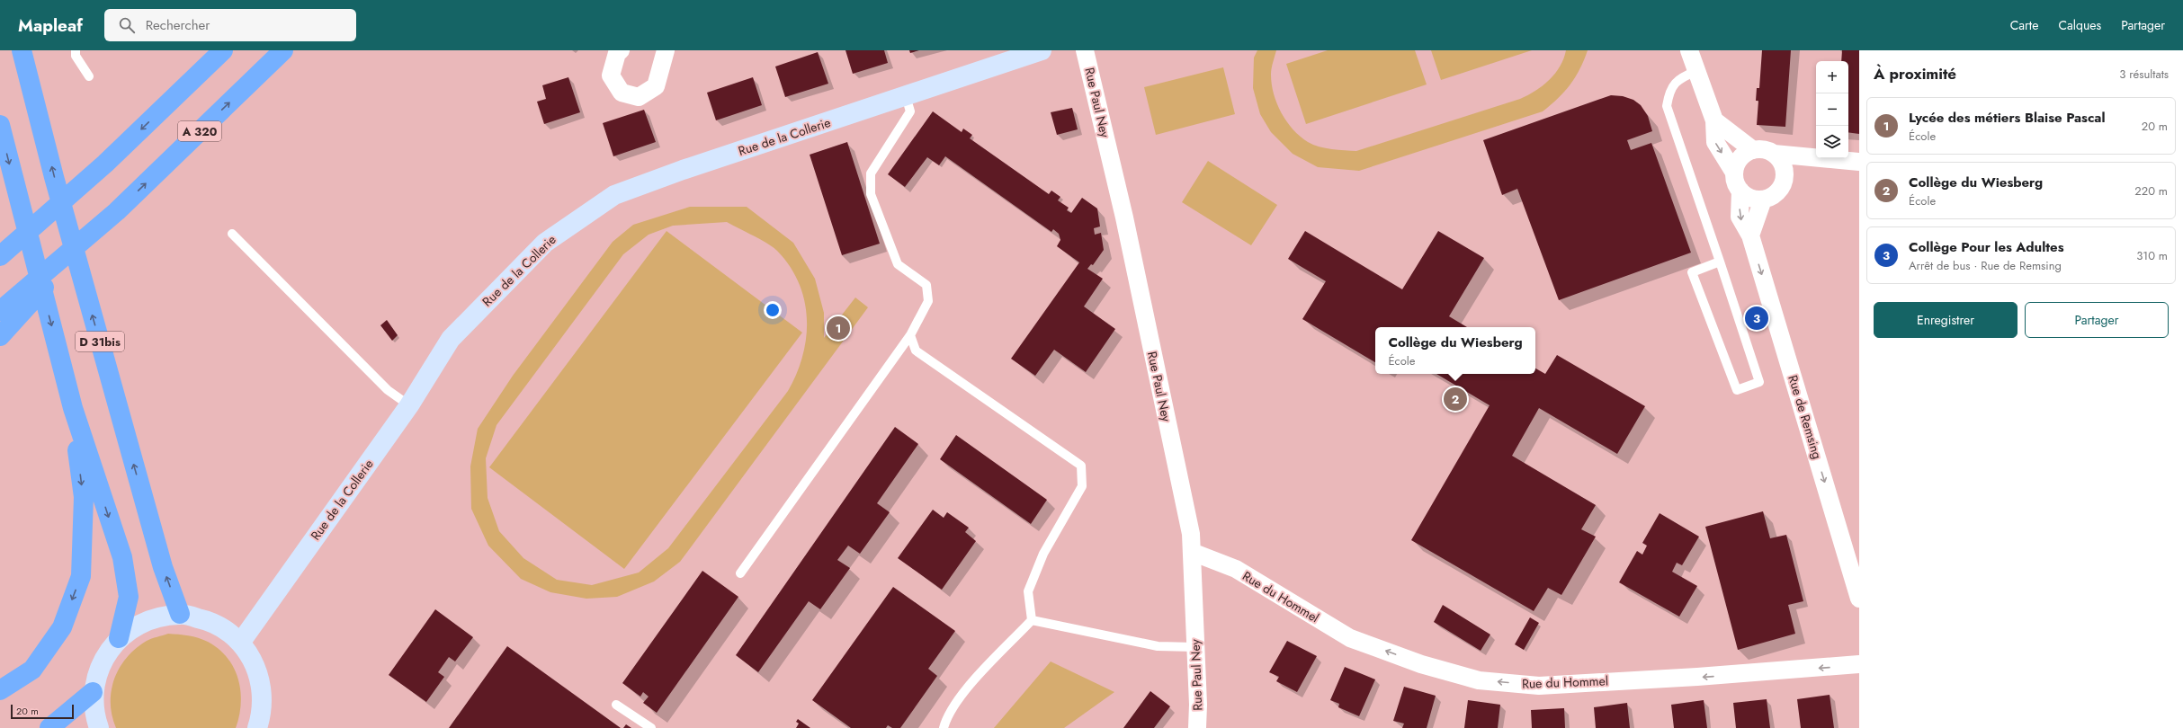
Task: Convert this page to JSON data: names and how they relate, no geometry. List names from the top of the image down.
{
  "streets": {
    "highway": ["A 320", "D 31bis"],
    "street": [
      "Rue Paul Ney",
      "Rue de la Collerie",
      "Rue de Remsing",
      "Rue du Hommel"
    ]
  },
  "crossings": [
    ["Rue Paul Ney", "Rue du Hommel"]
  ],
  "one_way": ["Rue de Remsing", "Rue du Hommel"],
  "scale_bar": "20 m",
  "page": {
    "header": "Mapleaf",
    "search": "Rechercher",
    "nav": ["Carte", "Calques", "Partager"],
    "heading": ["À proximité", "3 résultats"],
    "map_buttons": ["+", "−"],
    "list": [
      {
        "mark": "1",
        "name": "Lycée des métiers Blaise Pascal",
        "note": "École",
        "value": "20 m"
      },
      {
        "mark": "2",
        "name": "Collège du Wiesberg",
        "note": "École",
        "value": "220 m"
      },
      {
        "mark": "3",
        "name": "Collège Pour les Adultes",
        "note": "Arrêt de bus · Rue de Remsing",
        "value": "310 m"
      }
    ],
    "buttons": ["Enregistrer", "Partager"],
    "pins": ["3", "1", "2"],
    "popup": ["Collège du Wiesberg", "École"],
    "scale": "20 m"
  }
}
